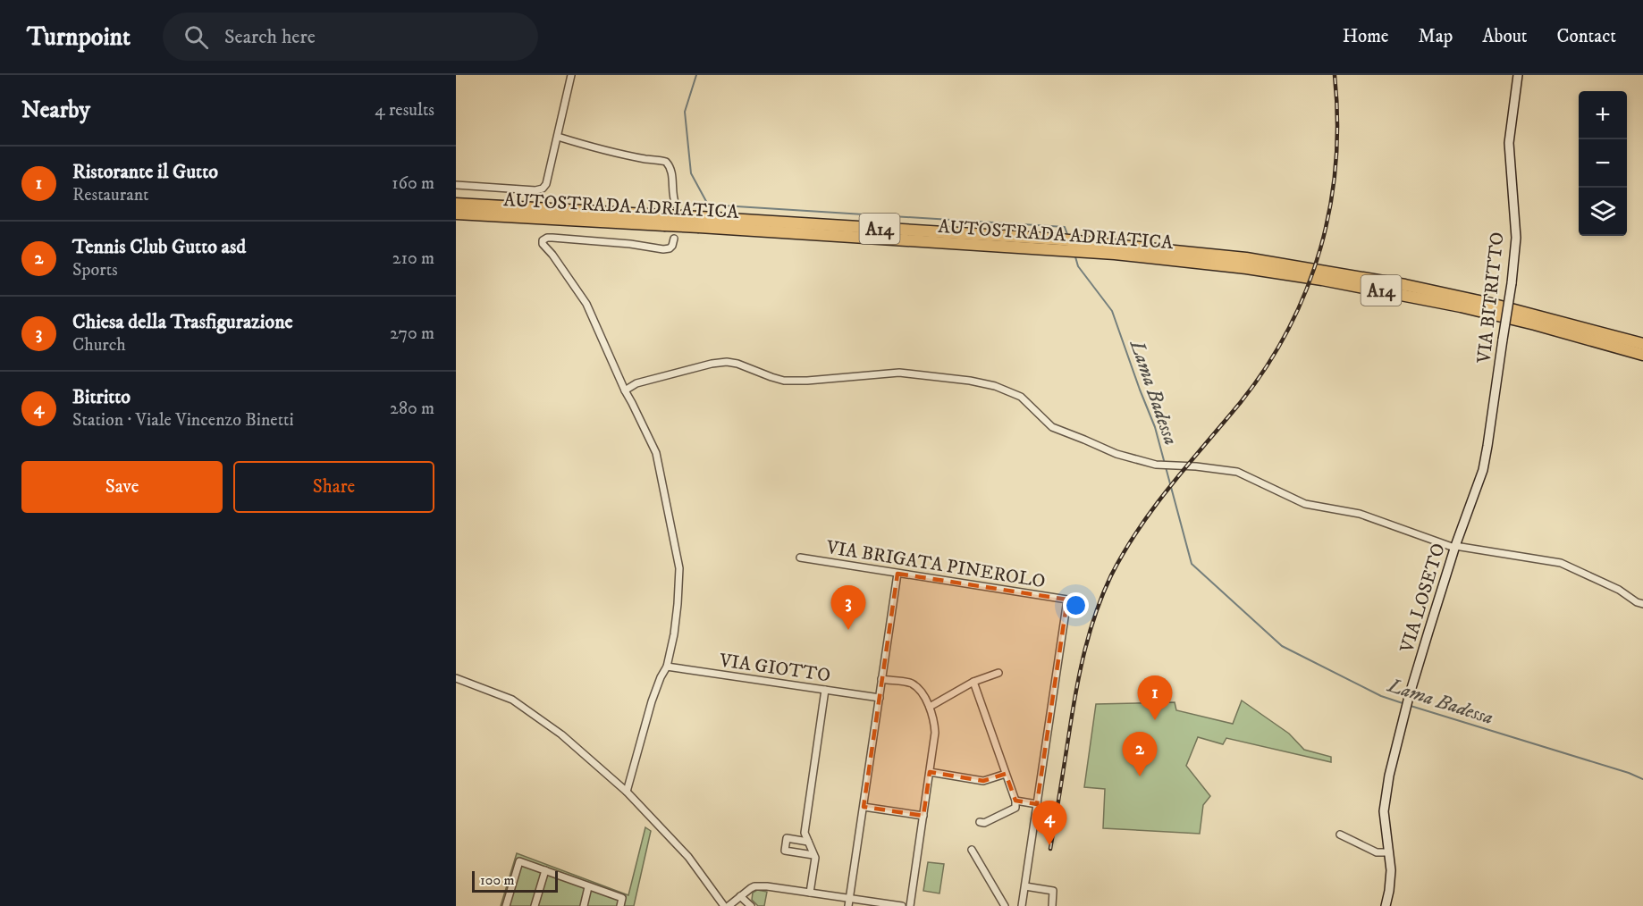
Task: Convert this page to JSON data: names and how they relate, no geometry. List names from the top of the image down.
{
  "streets": {
    "highway": ["AUTOSTRADA ADRIATICA", "A14"],
    "main road": ["VIA BITRITTO", "VIA LOSETO"],
    "street": ["VIA BRIGATA PINEROLO", "VIA GIOTTO"]
  },
  "crossings": [
    ["VIA BITRITTO", "VIA LOSETO"]
  ],
  "water": ["Lama Badessa"],
  "scale_bar": "100 m",
  "page": {
    "header": "Turnpoint",
    "search": "Search here",
    "nav": [
      "Home",
      "Map",
      "About",
      "Contact"
    ],
    "heading": ["Nearby", "4 results"],
    "map_buttons": ["+", "−"],
    "list": [
      {
        "mark": "1",
        "name": "Ristorante il Gutto",
        "note": "Restaurant",
        "value": "160 m"
      },
      {
        "mark": "2",
        "name": "Tennis Club Gutto asd",
        "note": "Sports",
        "value": "210 m"
      },
      {
        "mark": "3",
        "name": "Chiesa della Trasfigurazione",
        "note": "Church",
        "value": "270 m"
      },
      {
        "mark": "4",
        "name": "Bitritto",
        "note": "Station · Viale Vincenzo Binetti",
        "value": "280 m"
      }
    ],
    "buttons": ["Save", "Share"],
    "pins": [
      "3",
      "1",
      "2",
      "4"
    ],
    "scale": "100 m"
  }
}
